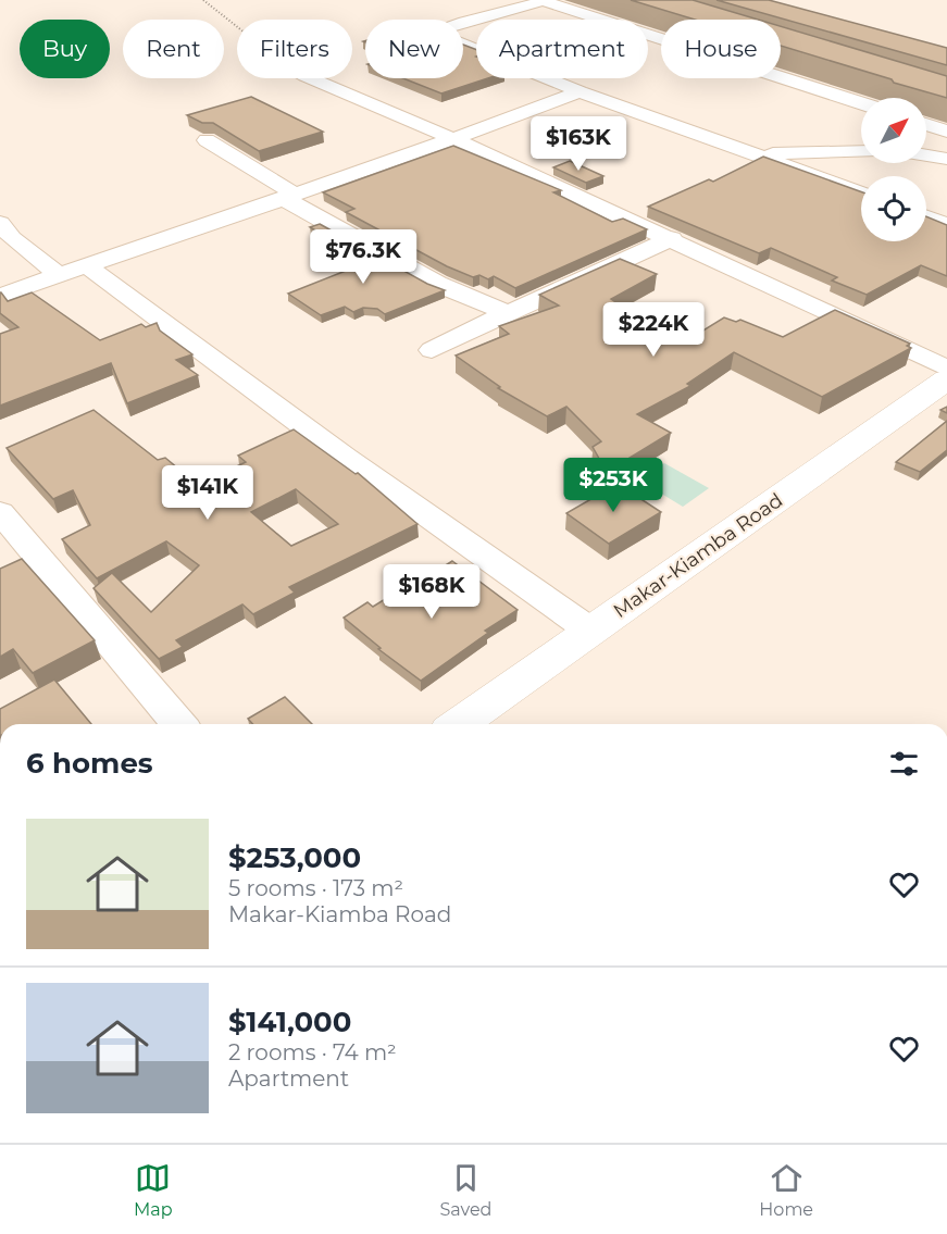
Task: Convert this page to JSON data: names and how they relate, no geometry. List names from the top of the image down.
{
  "streets": {
    "main road": ["Makar-Kiamba Road"]
  },
  "north": "top right",
  "page": {
    "chip": [
      "Buy",
      "Rent",
      "Filters",
      "New",
      "Apartment",
      "House"
    ],
    "price": [
      "$163K",
      "$76.3K",
      "$224K",
      "$253K",
      "$141K",
      "$168K"
    ],
    "heading": "6 homes",
    "list": [
      {
        "name": "$253,000",
        "note": "5 rooms · 173 m² · Makar-Kiamba Road"
      },
      {
        "name": "$141,000",
        "note": "2 rooms · 74 m² · Apartment"
      }
    ],
    "tabs": ["Map", "Saved", "Home"]
  }
}
